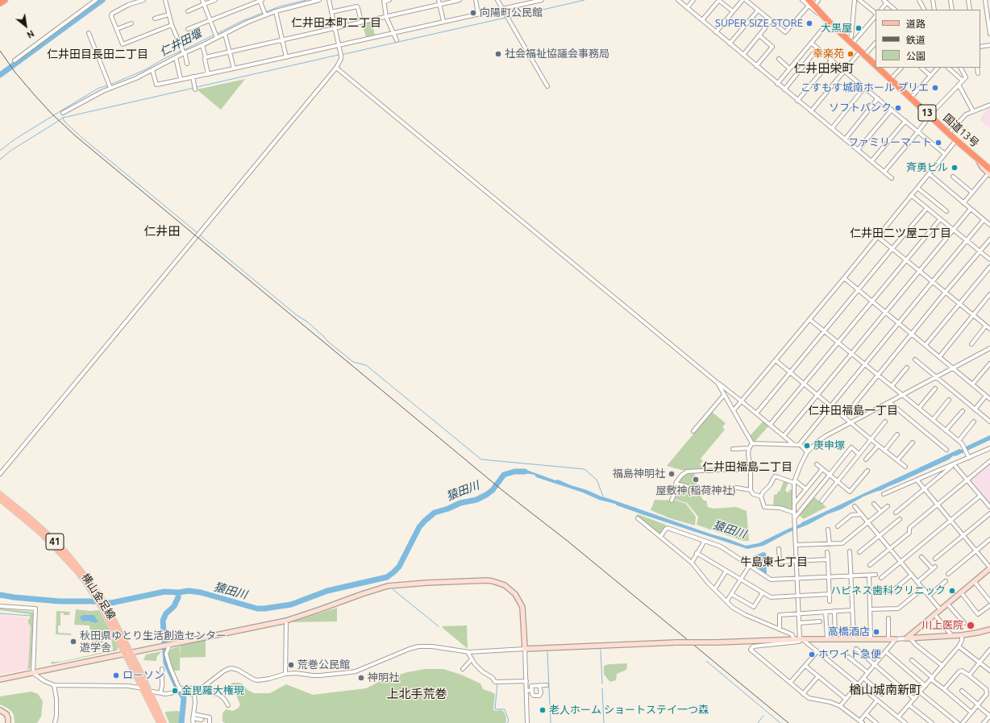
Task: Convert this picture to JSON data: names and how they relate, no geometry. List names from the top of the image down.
{
  "streets": {
    "highway": ["13", "国道13号"],
    "main road": ["41", "横山金足線"]
  },
  "districts": [
    "仁井田本町二丁目",
    "仁井田目長田二丁目",
    "仁井田栄町",
    "仁井田",
    "仁井田二ツ屋二丁目",
    "仁井田福島一丁目",
    "仁井田福島二丁目",
    "牛島東七丁目",
    "楢山城南新町",
    "上北手荒巻"
  ],
  "water": ["仁井田堰", "猿田川"],
  "places": [
    "向陽町公民館",
    "SUPER SIZE STORE",
    "大黒屋",
    "社会福祉協議会事務局",
    "幸楽苑",
    "こすもす城南ホール プリエ",
    "ソフトバンク",
    "ファミリーマート",
    "斉勇ビル",
    "庚申塚",
    "福島神明社",
    "屋敷神(稲荷神社)",
    "ハピネス歯科クリニック",
    "川上医院",
    "高橋酒店",
    "秋田県ゆとり生活創造センター 遊学舎",
    "ホワイト急便",
    "荒巻公民館",
    "ローソン",
    "神明社",
    "金毘羅大権現",
    "老人ホーム ショートステイ一つ森"
  ],
  "legend": ["道路", "鉄道", "公園"],
  "north": "bottom right"
}
